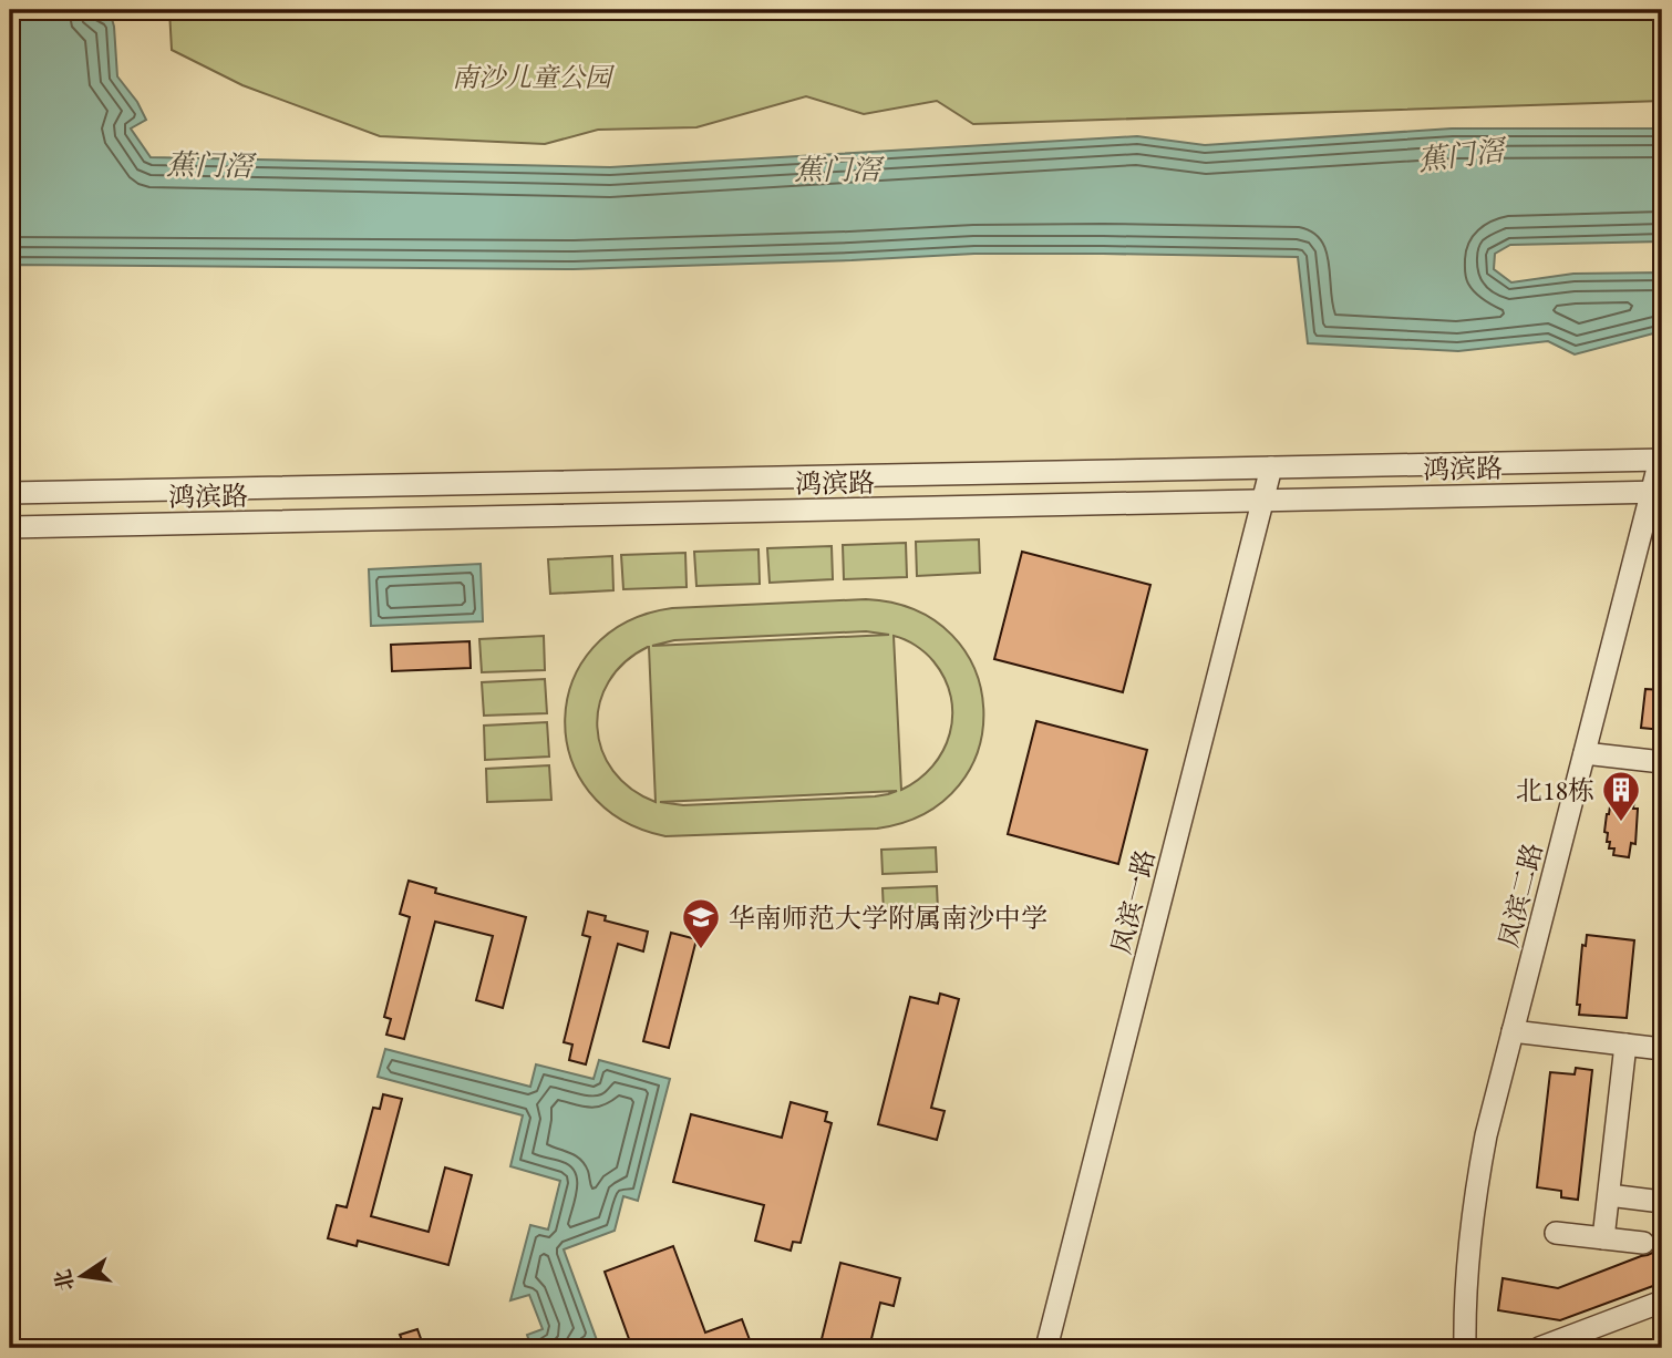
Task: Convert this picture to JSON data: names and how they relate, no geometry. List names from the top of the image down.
{
  "streets": {
    "street": ["鸿滨路", "凤滨二路", "凤滨一路"]
  },
  "crossings": [
    ["鸿滨路", "凤滨二路"],
    ["鸿滨路", "凤滨一路"]
  ],
  "water": ["蕉门滘"],
  "parks": ["南沙儿童公园"],
  "places": {
    "building": ["北18栋"],
    "school or university": ["华南师范大学附属南沙中学"]
  },
  "north": "left"
}
